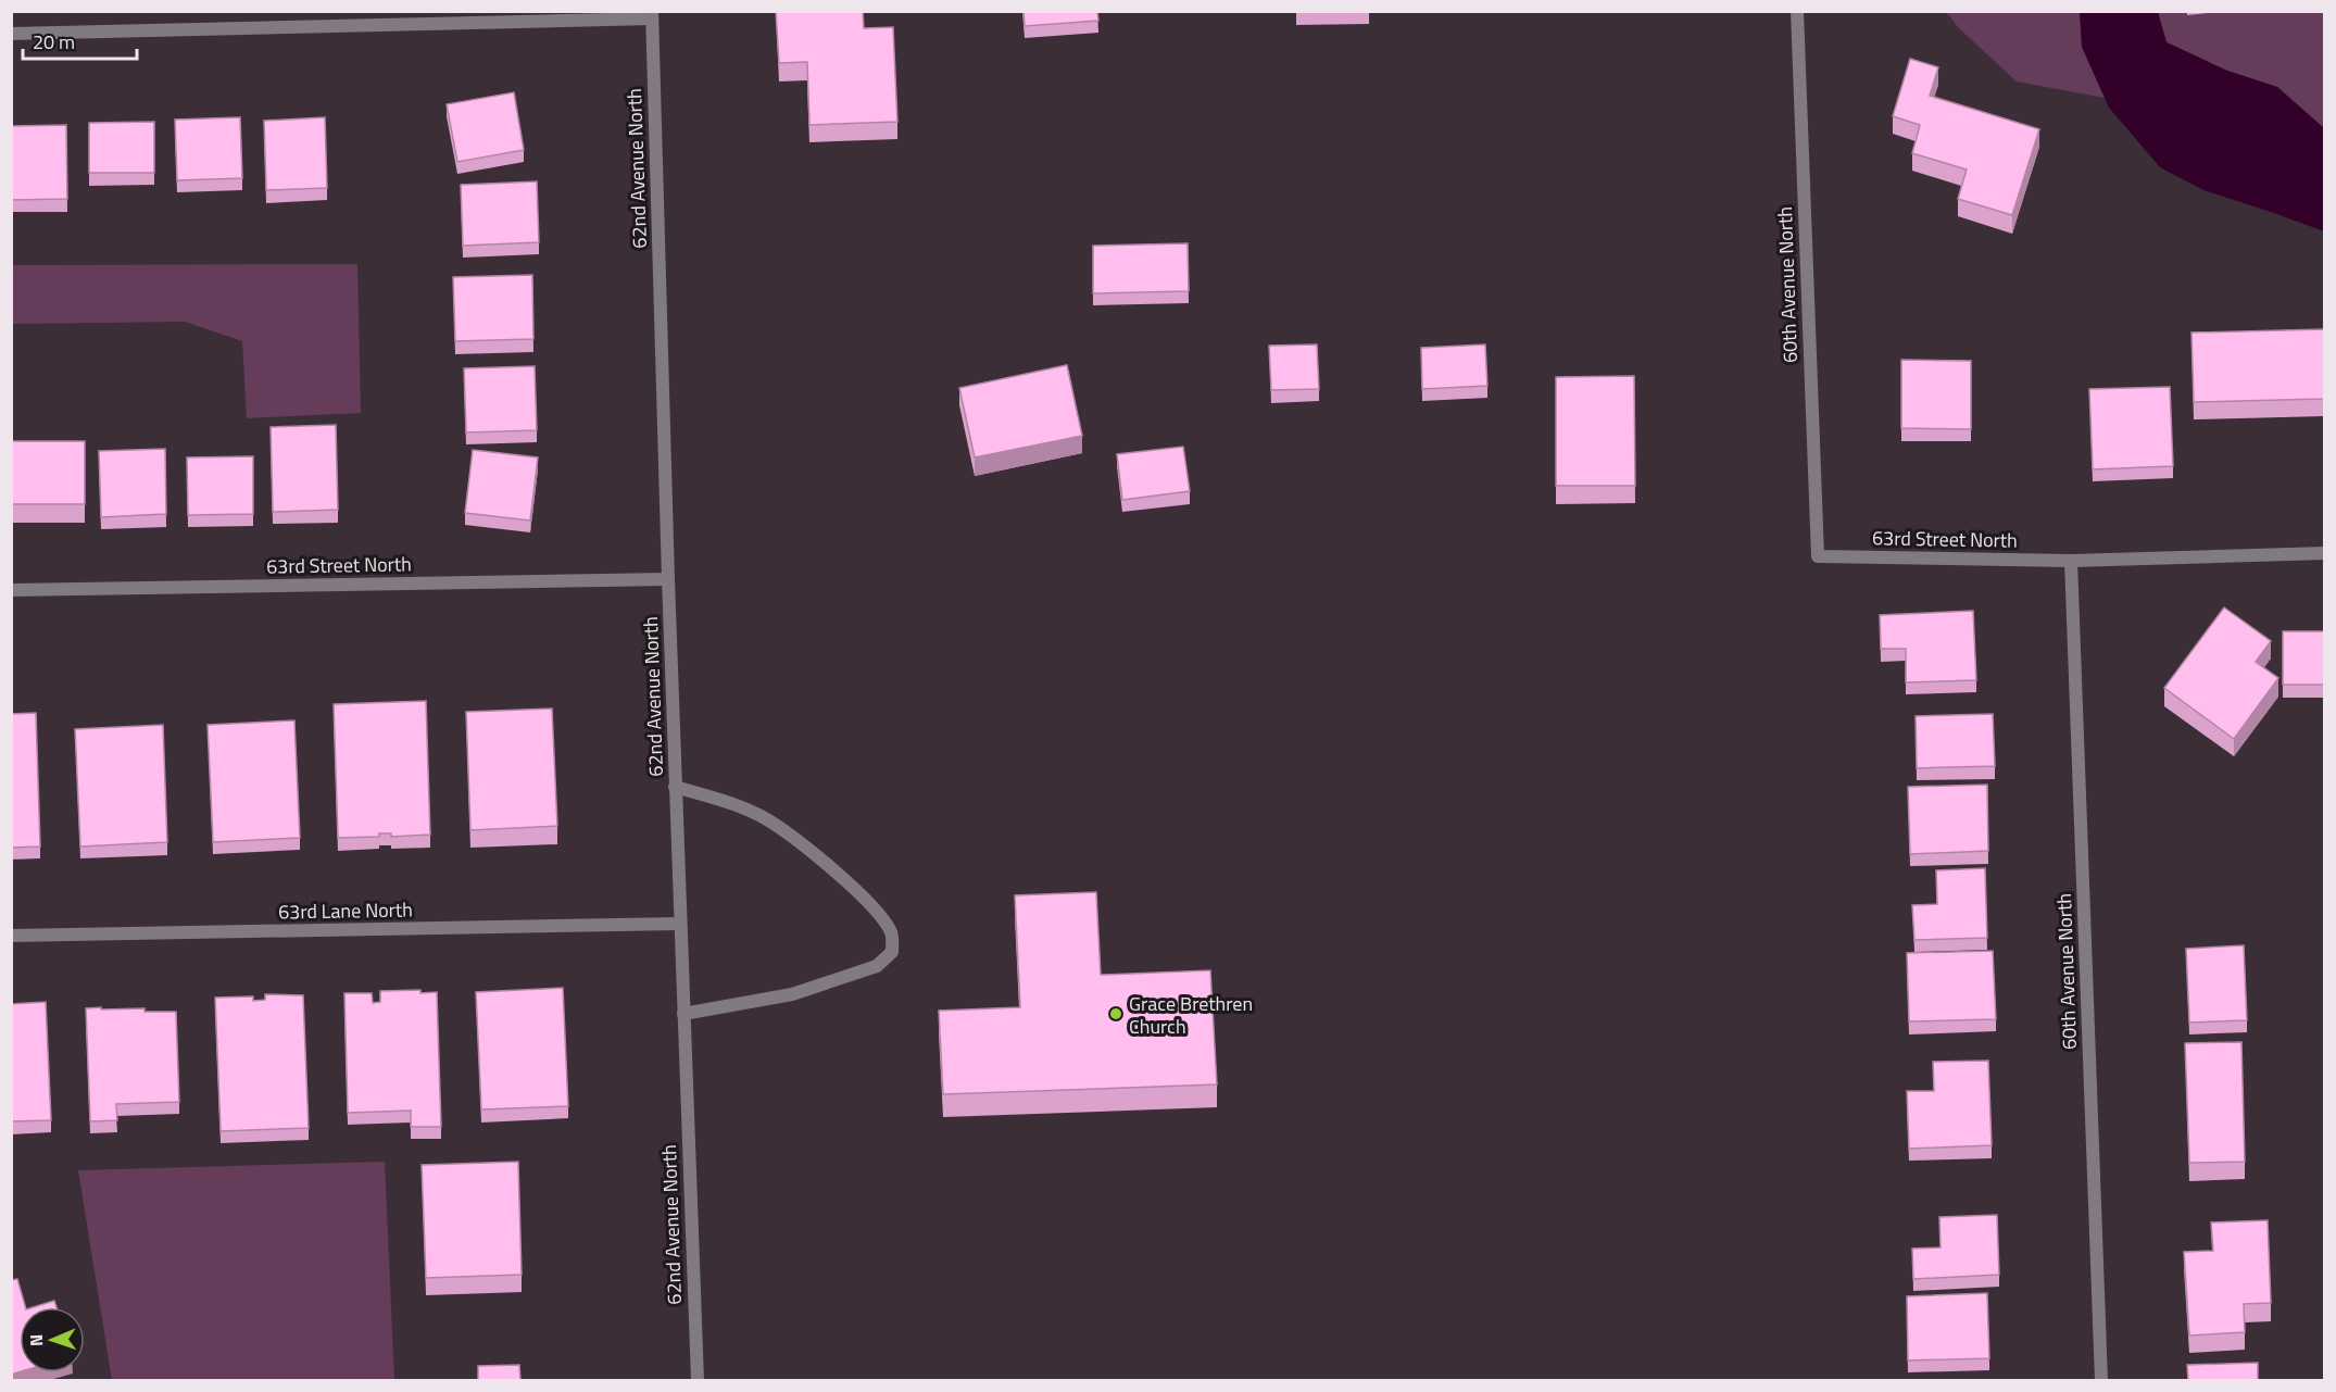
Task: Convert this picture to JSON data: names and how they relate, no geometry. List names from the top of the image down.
{
  "streets": {
    "street": [
      "62nd Avenue North",
      "60th Avenue North",
      "63rd Street North",
      "63rd Lane North"
    ]
  },
  "crossings": [
    ["62nd Avenue North", "63rd Street North"],
    ["62nd Avenue North", "63rd Lane North"],
    ["60th Avenue North", "63rd Street North"]
  ],
  "places": ["Grace Brethren Church"],
  "scale_bar": "20 m",
  "north": "left"
}
